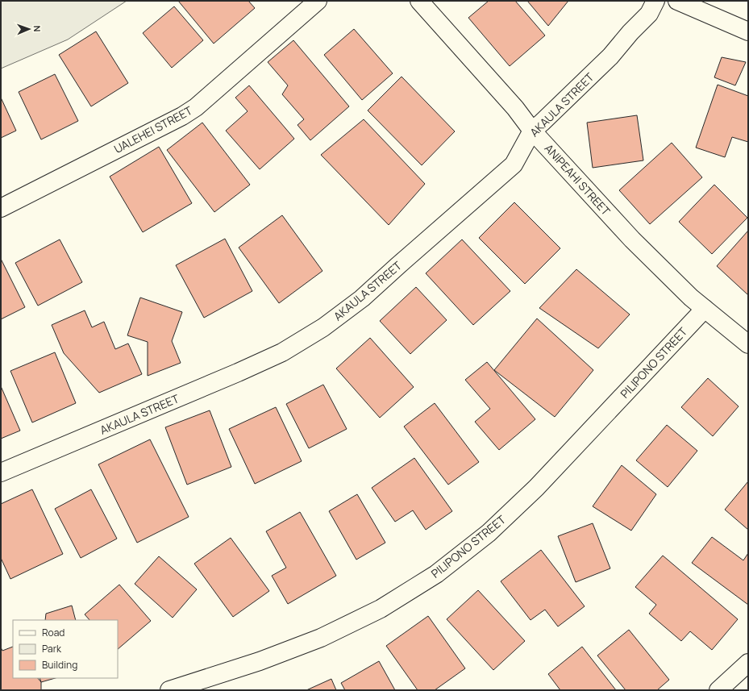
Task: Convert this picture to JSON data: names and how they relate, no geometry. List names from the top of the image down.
{
  "streets": {
    "street": [
      "AKAULA STREET",
      "UALEHEI STREET",
      "ANIPEAHI STREET",
      "PILIPONO STREET"
    ]
  },
  "crossings": [
    ["AKAULA STREET", "ANIPEAHI STREET"],
    ["ANIPEAHI STREET", "PILIPONO STREET"]
  ],
  "legend": ["Road", "Park", "Building"],
  "north": "right"
}
